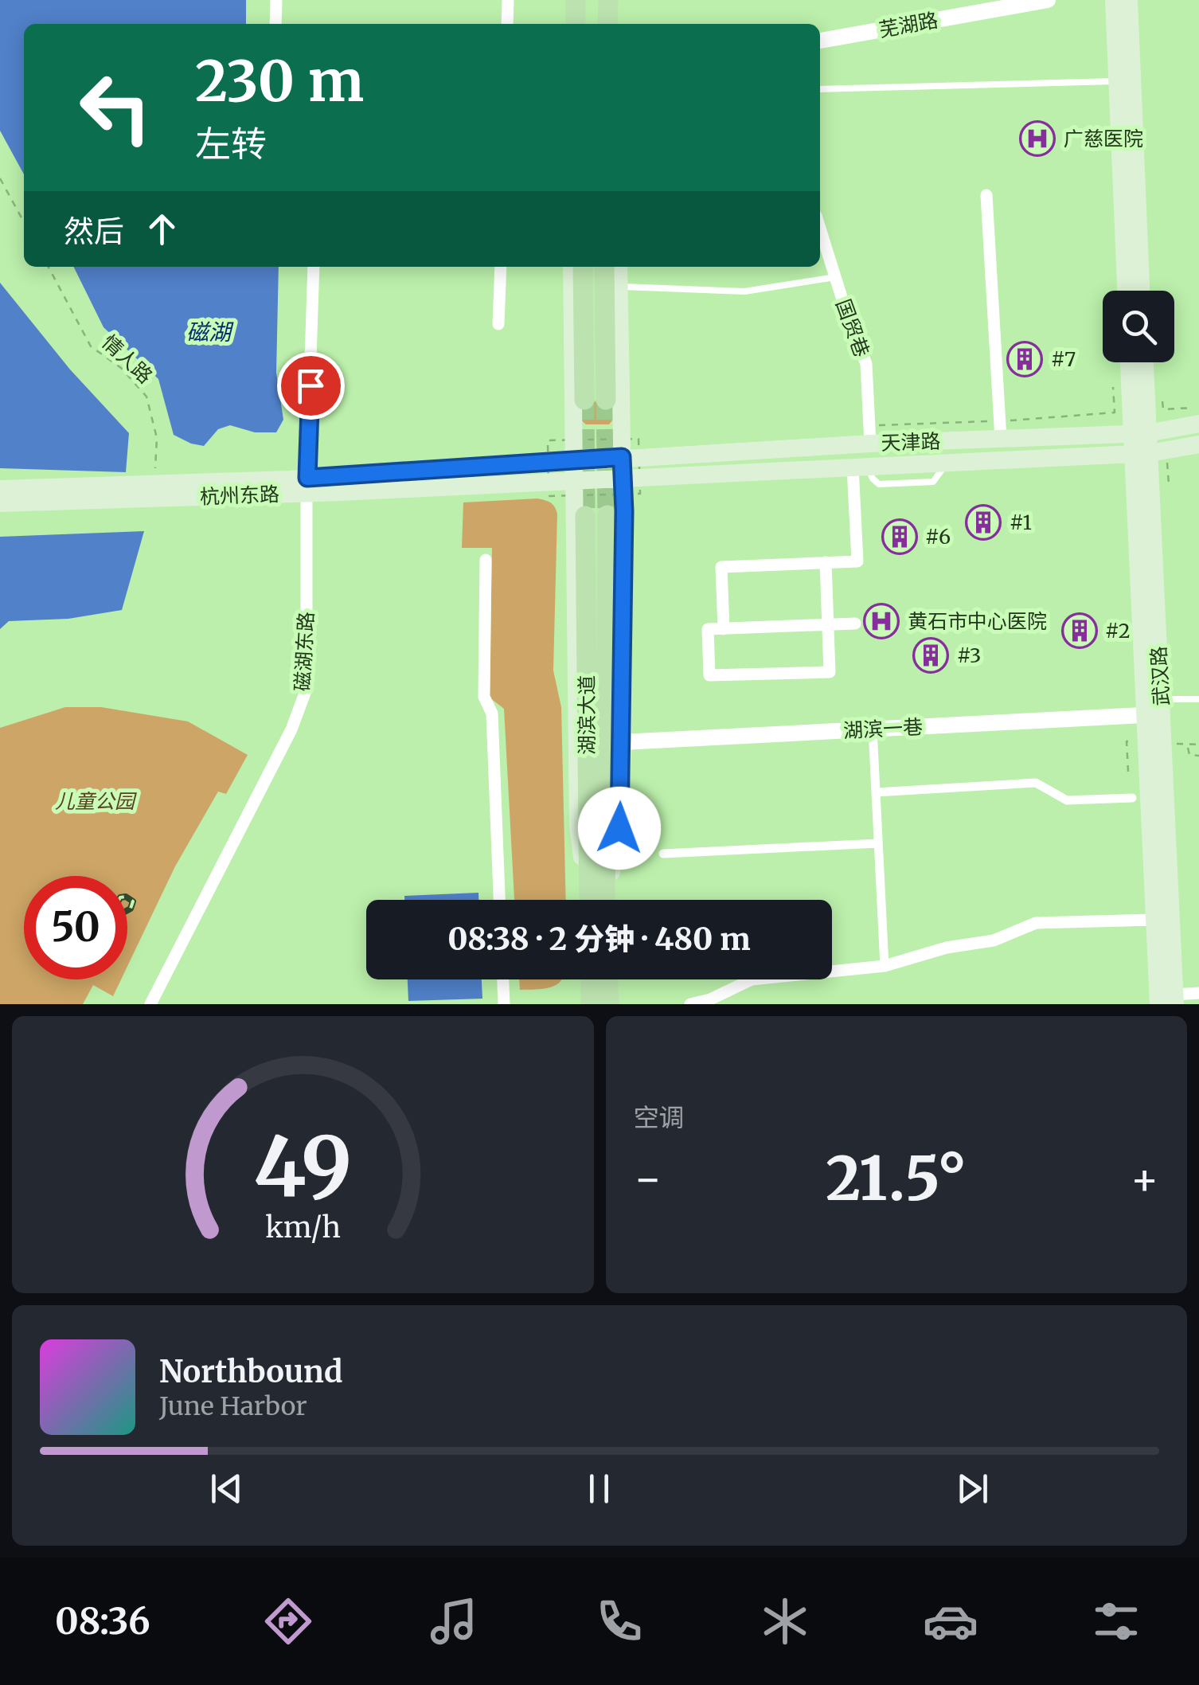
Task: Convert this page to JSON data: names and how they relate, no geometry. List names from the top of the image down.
{
  "streets": {
    "main road": [
      "天津路",
      "杭州东路",
      "武汉路",
      "湖滨大道"
    ],
    "street": [
      "芜湖路",
      "国贸巷",
      "磁湖东路",
      "湖滨一巷"
    ],
    "path": ["情人路"]
  },
  "crossings": [
    ["国贸巷", "天津路"],
    ["情人路", "杭州东路"],
    ["天津路", "杭州东路"],
    ["天津路", "武汉路"],
    ["杭州东路", "磁湖东路"],
    ["武汉路", "湖滨一巷"]
  ],
  "water": ["磁湖"],
  "parks": ["儿童公园"],
  "places": {
    "hospital": ["广慈医院", "黄石市中心医院"],
    "building": [
      "#7",
      "#1",
      "#6",
      "#2",
      "#3"
    ]
  },
  "page": {
    "turn": ["230 m", "左转"],
    "then": "然后",
    "limit": "50",
    "trip": "08:38 · 2 分钟 · 480 m",
    "tile": "空调",
    "heat": ["−", "21.5°", "+"],
    "song": ["Northbound", "June Harbor"],
    "tabs": "08:36",
    "gauge": ["49", "km/h"]
  }
}
